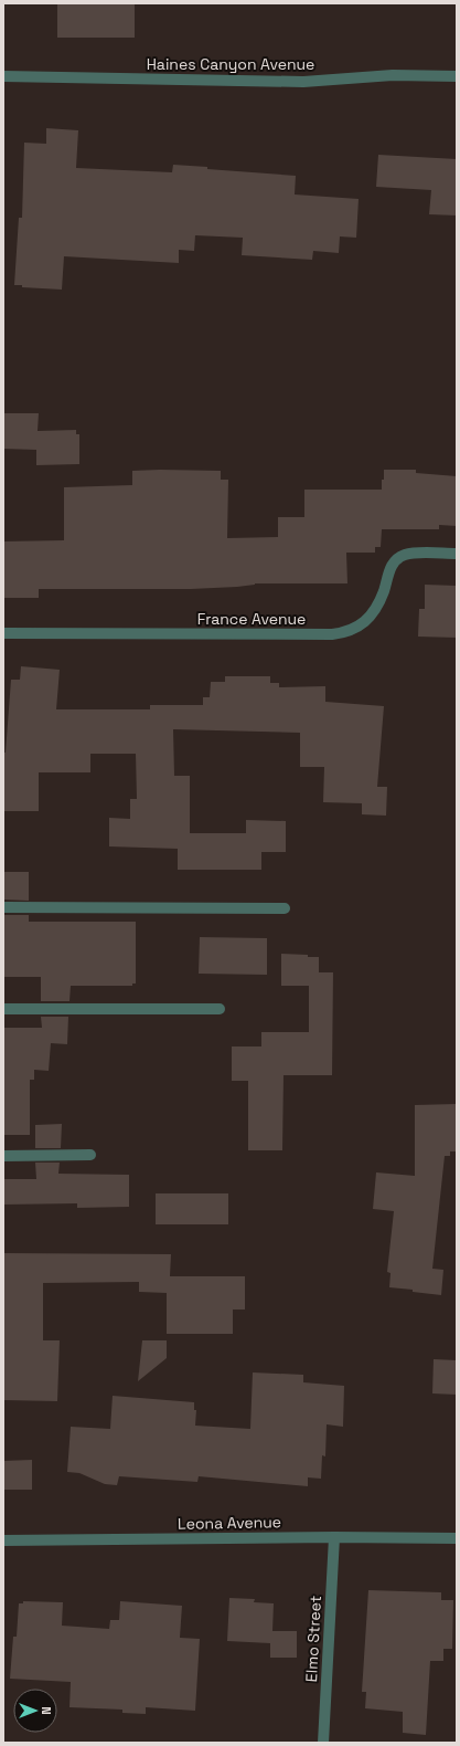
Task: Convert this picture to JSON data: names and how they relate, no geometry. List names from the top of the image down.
{
  "streets": {
    "street": [
      "Haines Canyon Avenue",
      "France Avenue",
      "Leona Avenue",
      "Elmo Street"
    ]
  },
  "crossings": [
    ["Leona Avenue", "Elmo Street"]
  ],
  "north": "right"
}
